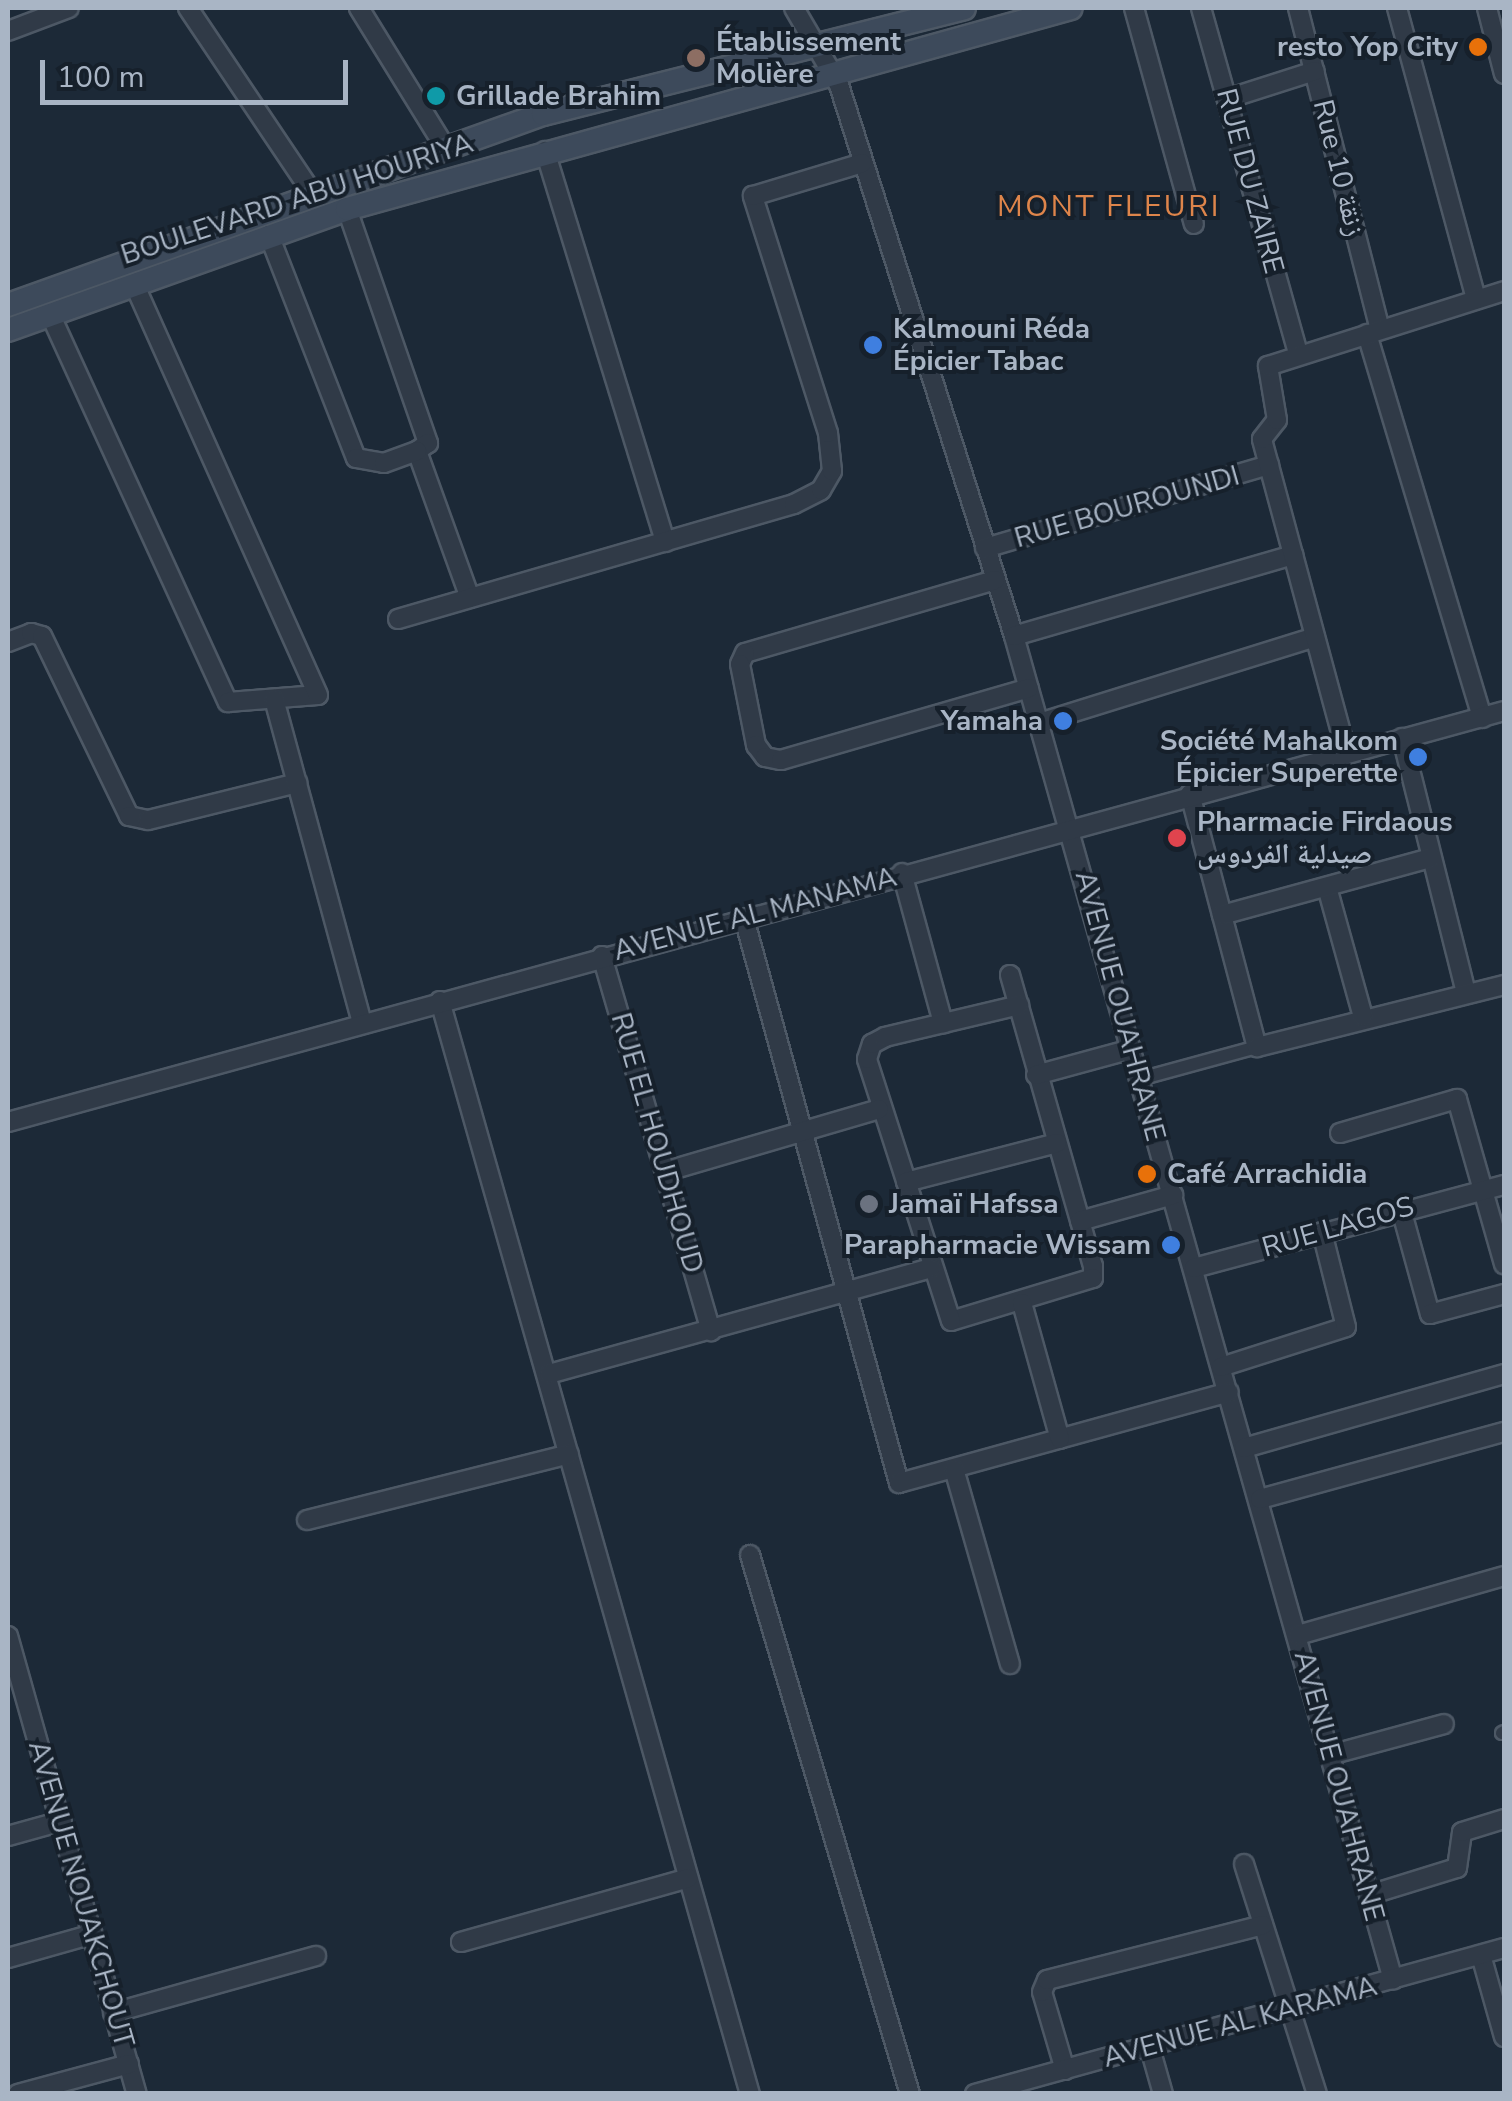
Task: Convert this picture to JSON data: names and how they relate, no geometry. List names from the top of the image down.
{
  "streets": {
    "main road": ["BOULEVARD ABU HOURIYA"],
    "street": [
      "Rue 10 زنقة",
      "RUE DU ZAIRE",
      "RUE BOUROUNDI",
      "AVENUE AL MANAMA",
      "AVENUE OUAHRANE",
      "RUE EL HOUDHOUD",
      "RUE LAGOS",
      "AVENUE NOUAKCHOUT",
      "AVENUE AL KARAMA"
    ]
  },
  "crossings": [
    ["Rue 10 زنقة", "AVENUE AL MANAMA"],
    ["BOULEVARD ABU HOURIYA", "AVENUE OUAHRANE"],
    ["RUE BOUROUNDI", "AVENUE OUAHRANE"],
    ["AVENUE AL MANAMA", "AVENUE OUAHRANE"],
    ["AVENUE AL MANAMA", "RUE EL HOUDHOUD"],
    ["AVENUE OUAHRANE", "RUE LAGOS"],
    ["AVENUE OUAHRANE", "AVENUE AL KARAMA"]
  ],
  "districts": ["MONT FLEURI"],
  "places": [
    "resto Yop City",
    "Établissement Molière",
    "Grillade Brahim",
    "Kalmouni Réda Épicier Tabac",
    "Yamaha",
    "Société Mahalkom Épicier Superette",
    "Pharmacie Firdaous صيدلية الفردوس",
    "Café Arrachidia",
    "Jamaï Hafssa",
    "Parapharmacie Wissam"
  ],
  "scale_bar": "100 m"
}
